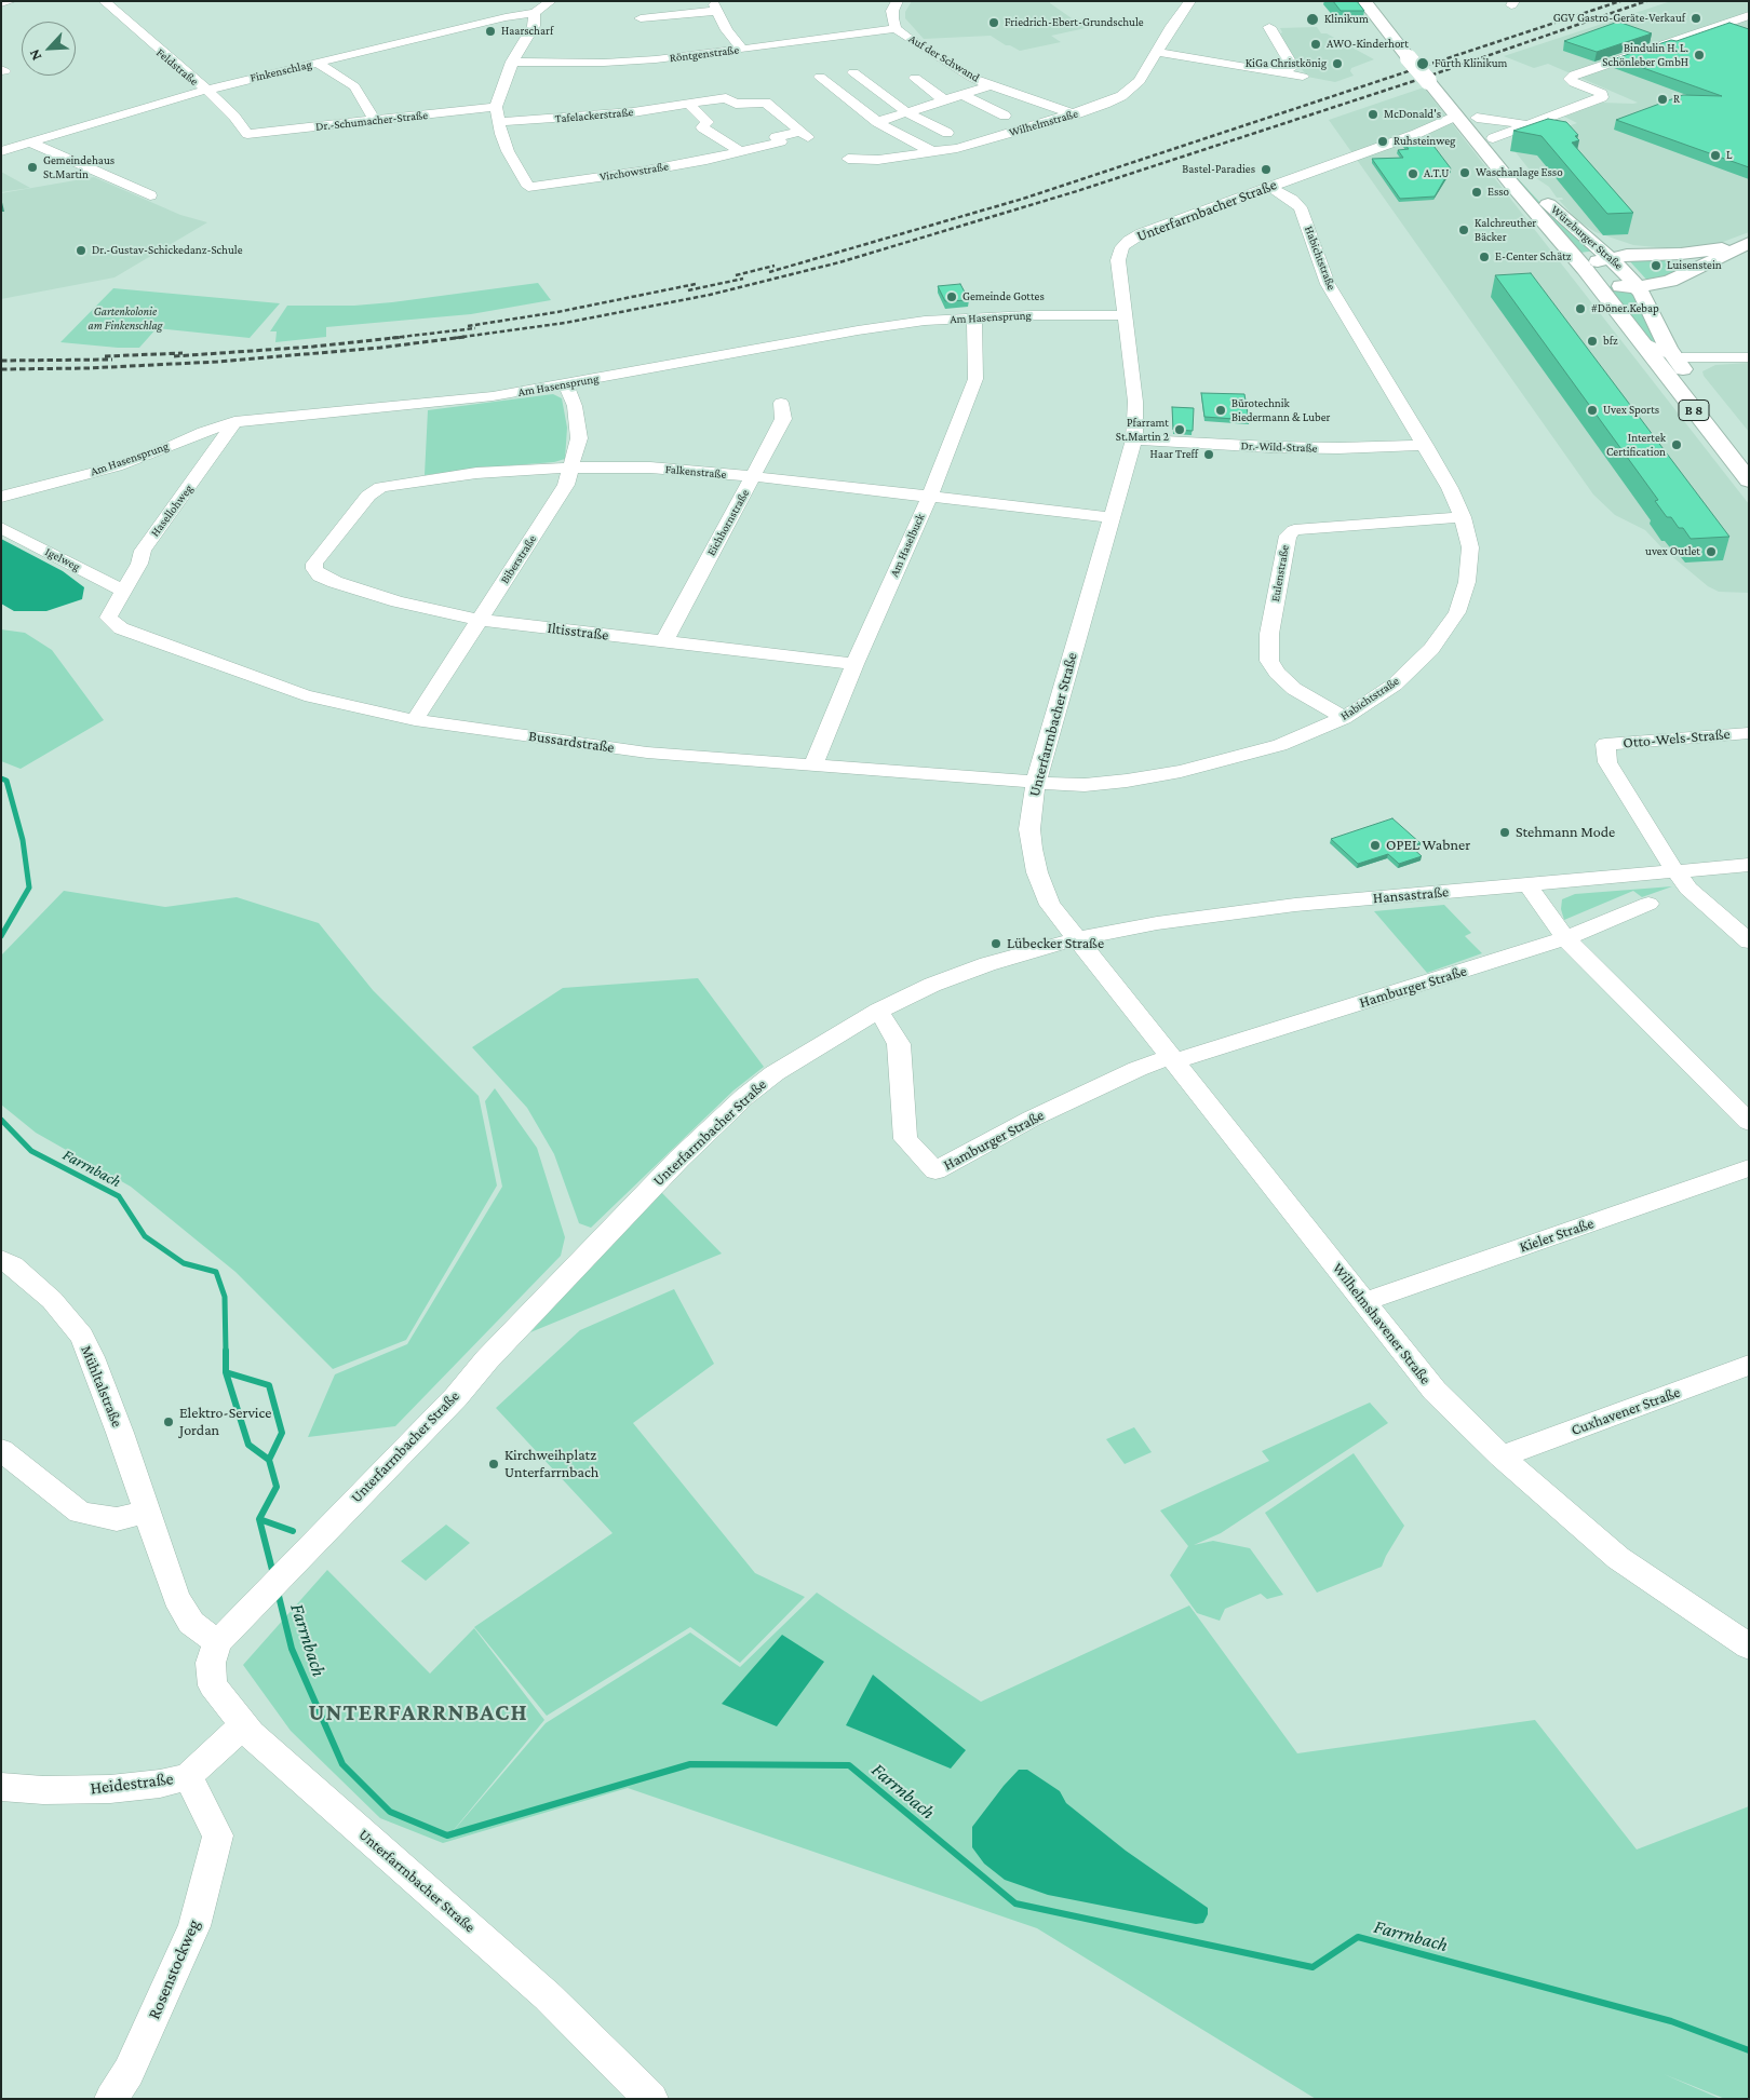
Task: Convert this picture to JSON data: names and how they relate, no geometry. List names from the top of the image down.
{
  "streets": {
    "main road": ["Würzburger Straße", "B 8"],
    "street": [
      "Röntgenstraße",
      "Auf der Schwand",
      "Feldstraße",
      "Finkenschlag",
      "Tafelackerstraße",
      "Dr.-Schumacher-Straße",
      "Wilhelmstraße",
      "Virchowstraße",
      "Unterfarrnbacher Straße",
      "Habichtstraße",
      "Am Hasensprung",
      "Dr.-Wild-Straße",
      "Falkenstraße",
      "Hasellohweg",
      "Eichhornstraße",
      "Am Haselbuck",
      "Igelweg",
      "Biberstraße",
      "Eulenstraße",
      "Iltisstraße",
      "Otto-Wels-Straße",
      "Bussardstraße",
      "Hansastraße",
      "Hamburger Straße",
      "Kieler Straße",
      "Wilhelmshavener Straße",
      "Mühltalstraße",
      "Cuxhavener Straße",
      "Heidestraße",
      "Rosenstockweg"
    ]
  },
  "crossings": [
    ["Röntgenstraße", "Auf der Schwand"],
    ["Auf der Schwand", "Wilhelmstraße"],
    ["Feldstraße", "Finkenschlag"],
    ["Feldstraße", "Dr.-Schumacher-Straße"],
    ["Tafelackerstraße", "Virchowstraße"],
    ["Unterfarrnbacher Straße", "Würzburger Straße"],
    ["Unterfarrnbacher Straße", "Habichtstraße"],
    ["Unterfarrnbacher Straße", "Am Hasensprung"],
    ["Unterfarrnbacher Straße", "Dr.-Wild-Straße"],
    ["Unterfarrnbacher Straße", "Falkenstraße"],
    ["Unterfarrnbacher Straße", "Bussardstraße"],
    ["Unterfarrnbacher Straße", "Hansastraße"],
    ["Unterfarrnbacher Straße", "Hamburger Straße"],
    ["Unterfarrnbacher Straße", "Wilhelmshavener Straße"],
    ["Unterfarrnbacher Straße", "Mühltalstraße"],
    ["Unterfarrnbacher Straße", "Heidestraße"],
    ["Habichtstraße", "Dr.-Wild-Straße"],
    ["Habichtstraße", "Eulenstraße"],
    ["Habichtstraße", "Bussardstraße"],
    ["Am Hasensprung", "Hasellohweg"],
    ["Am Hasensprung", "Am Haselbuck"],
    ["Am Hasensprung", "Biberstraße"],
    ["Falkenstraße", "Eichhornstraße"],
    ["Falkenstraße", "Am Haselbuck"],
    ["Falkenstraße", "Biberstraße"],
    ["Falkenstraße", "Iltisstraße"],
    ["Hasellohweg", "Igelweg"],
    ["Hasellohweg", "Bussardstraße"],
    ["Eichhornstraße", "Iltisstraße"],
    ["Am Haselbuck", "Iltisstraße"],
    ["Am Haselbuck", "Bussardstraße"],
    ["Biberstraße", "Iltisstraße"],
    ["Biberstraße", "Bussardstraße"],
    ["Otto-Wels-Straße", "Hansastraße"],
    ["Hansastraße", "Wilhelmshavener Straße"],
    ["Hamburger Straße", "Wilhelmshavener Straße"],
    ["Kieler Straße", "Wilhelmshavener Straße"],
    ["Wilhelmshavener Straße", "Cuxhavener Straße"],
    ["Heidestraße", "Rosenstockweg"]
  ],
  "districts": ["UNTERFARRNBACH"],
  "water": ["Farrnbach"],
  "parks": ["Gartenkolonie am Finkenschlag"],
  "places": [
    "GGV Gastro-Geräte-Verkauf",
    "Klinikum",
    "Friedrich-Ebert-Grundschule",
    "Haarscharf",
    "AWO-Kinderhort",
    "Bindulin H. L. Schönleber GmbH",
    "KiGa Christkönig",
    "Fürth Klinikum",
    "R",
    "McDonald's",
    "Ruhsteinweg",
    "L",
    "Gemeindehaus St.Martin",
    "Bastel-Paradies",
    "Waschanlage Esso",
    "A.T.U",
    "Esso",
    "Kalchreuther Bäcker",
    "Dr.-Gustav-Schickedanz-Schule",
    "E-Center Schätz",
    "Luisenstein",
    "Gemeinde Gottes",
    "#Döner.Kebap",
    "bfz",
    "Bürotechnik Biedermann & Luber",
    "Uvex Sports",
    "Pfarramt St.Martin 2",
    "Intertek Certification",
    "Haar Treff",
    "uvex Outlet",
    "Stehmann Mode",
    "OPEL Wabner",
    "Lübecker Straße",
    "Elektro-Service Jordan",
    "Kirchweihplatz Unterfarrnbach"
  ],
  "north": "bottom left"
}
